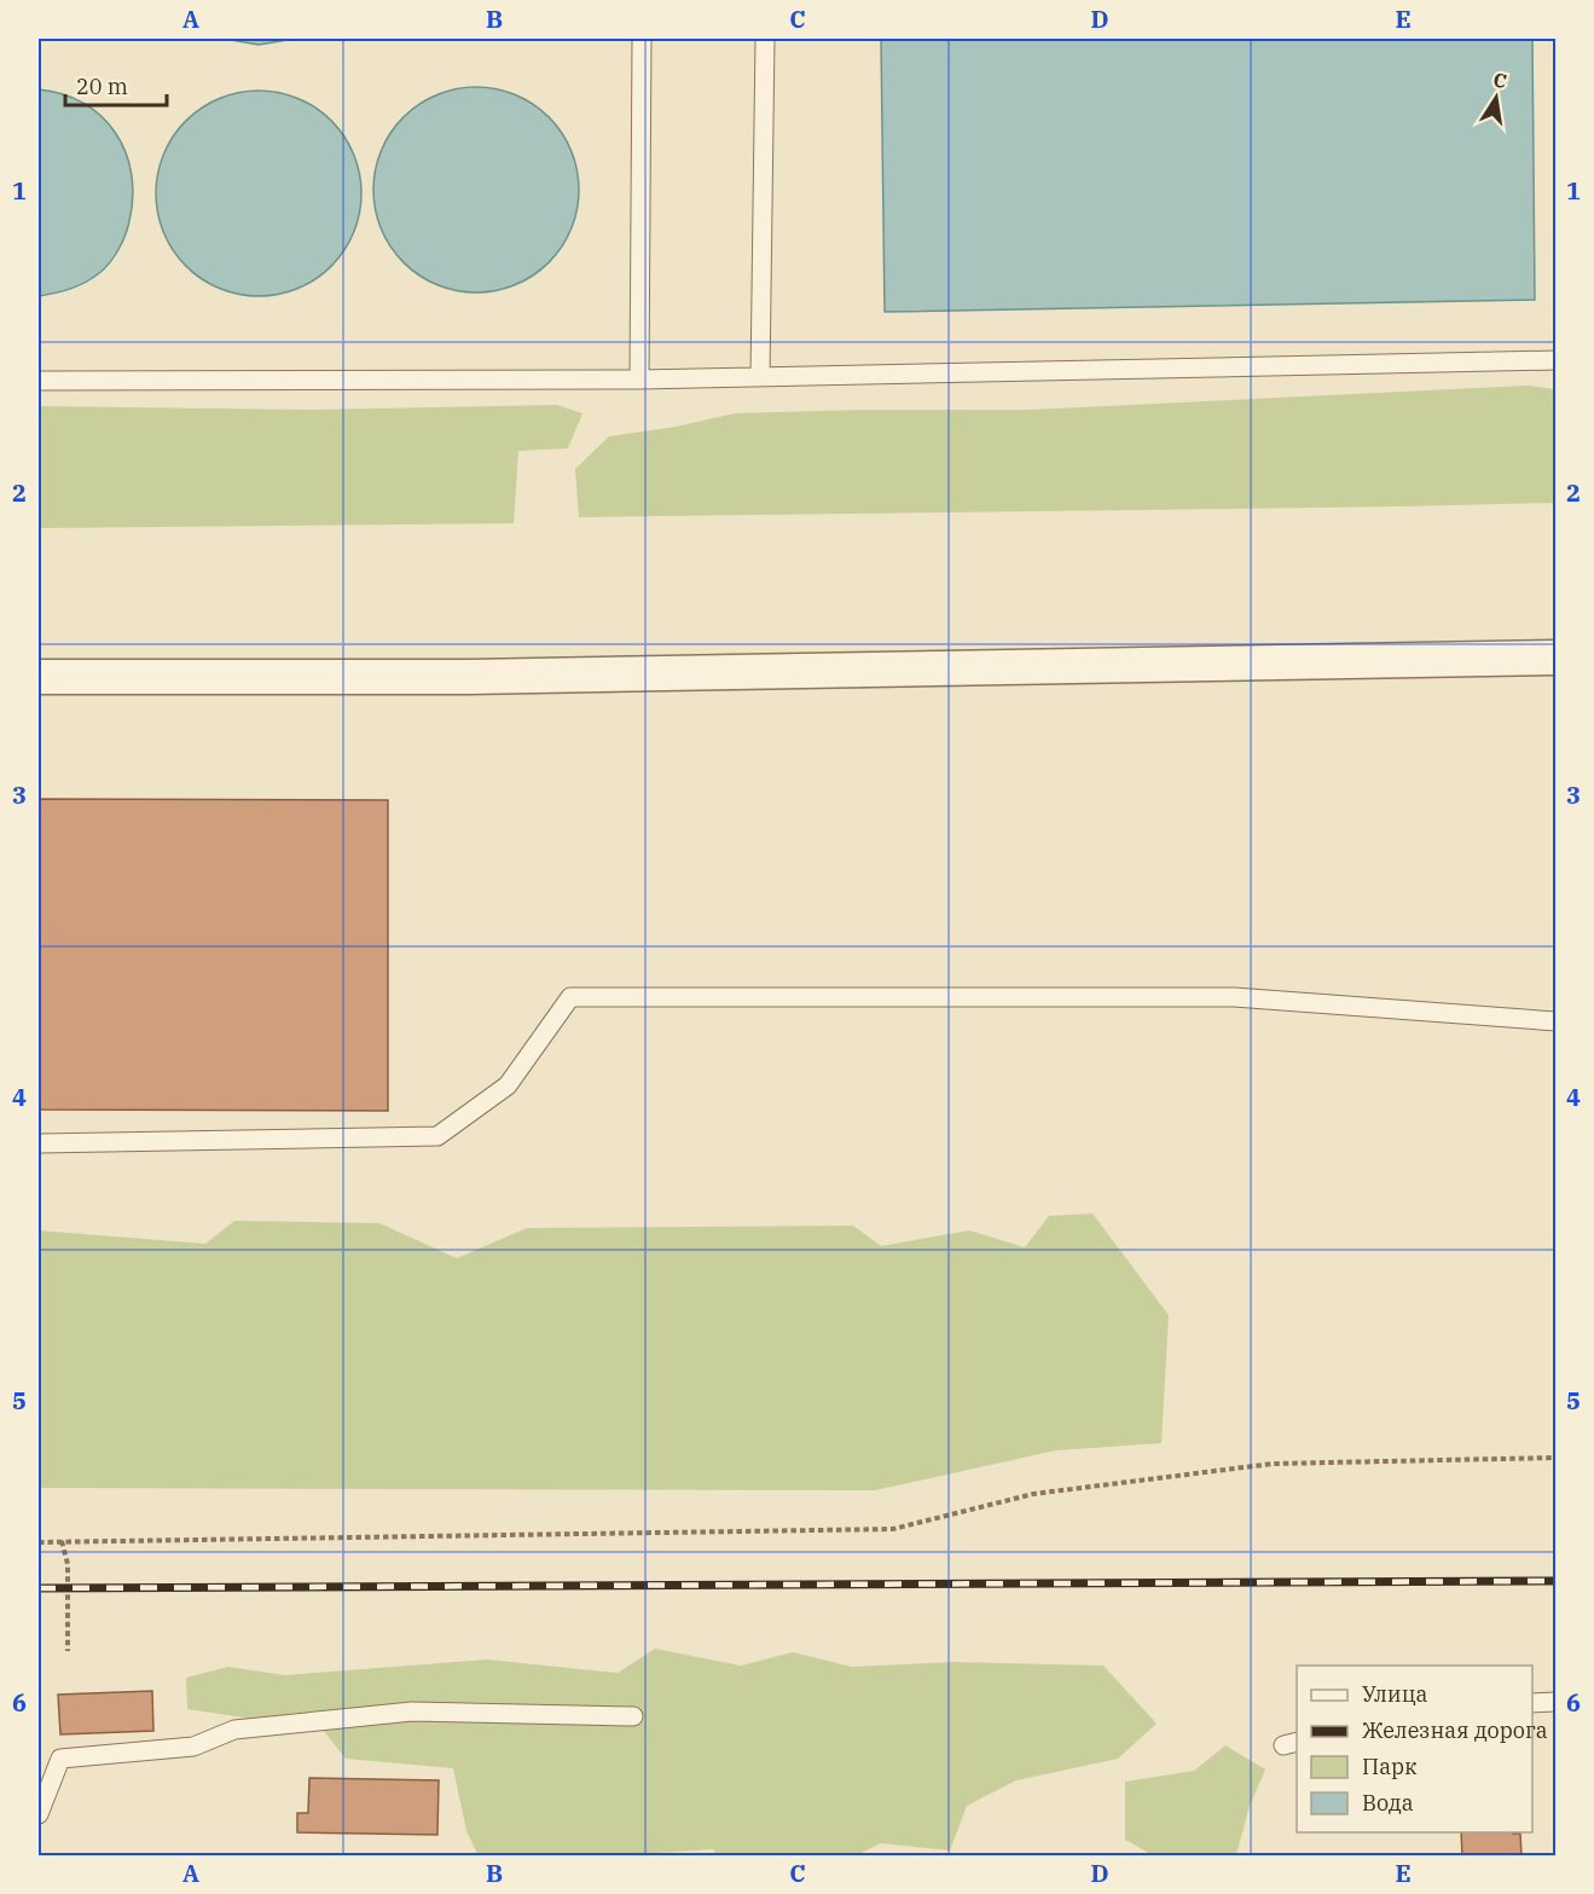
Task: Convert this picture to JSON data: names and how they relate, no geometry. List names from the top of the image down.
{
  "legend": [
    "Улица",
    "Железная дорога",
    "Парк",
    "Вода"
  ],
  "scale_bar": "20 m",
  "north": "top",
  "grid": {
    "columns": [
      "A",
      "B",
      "C",
      "D",
      "E"
    ],
    "rows": [
      "1",
      "2",
      "3",
      "4",
      "5",
      "6"
    ]
  }
}
